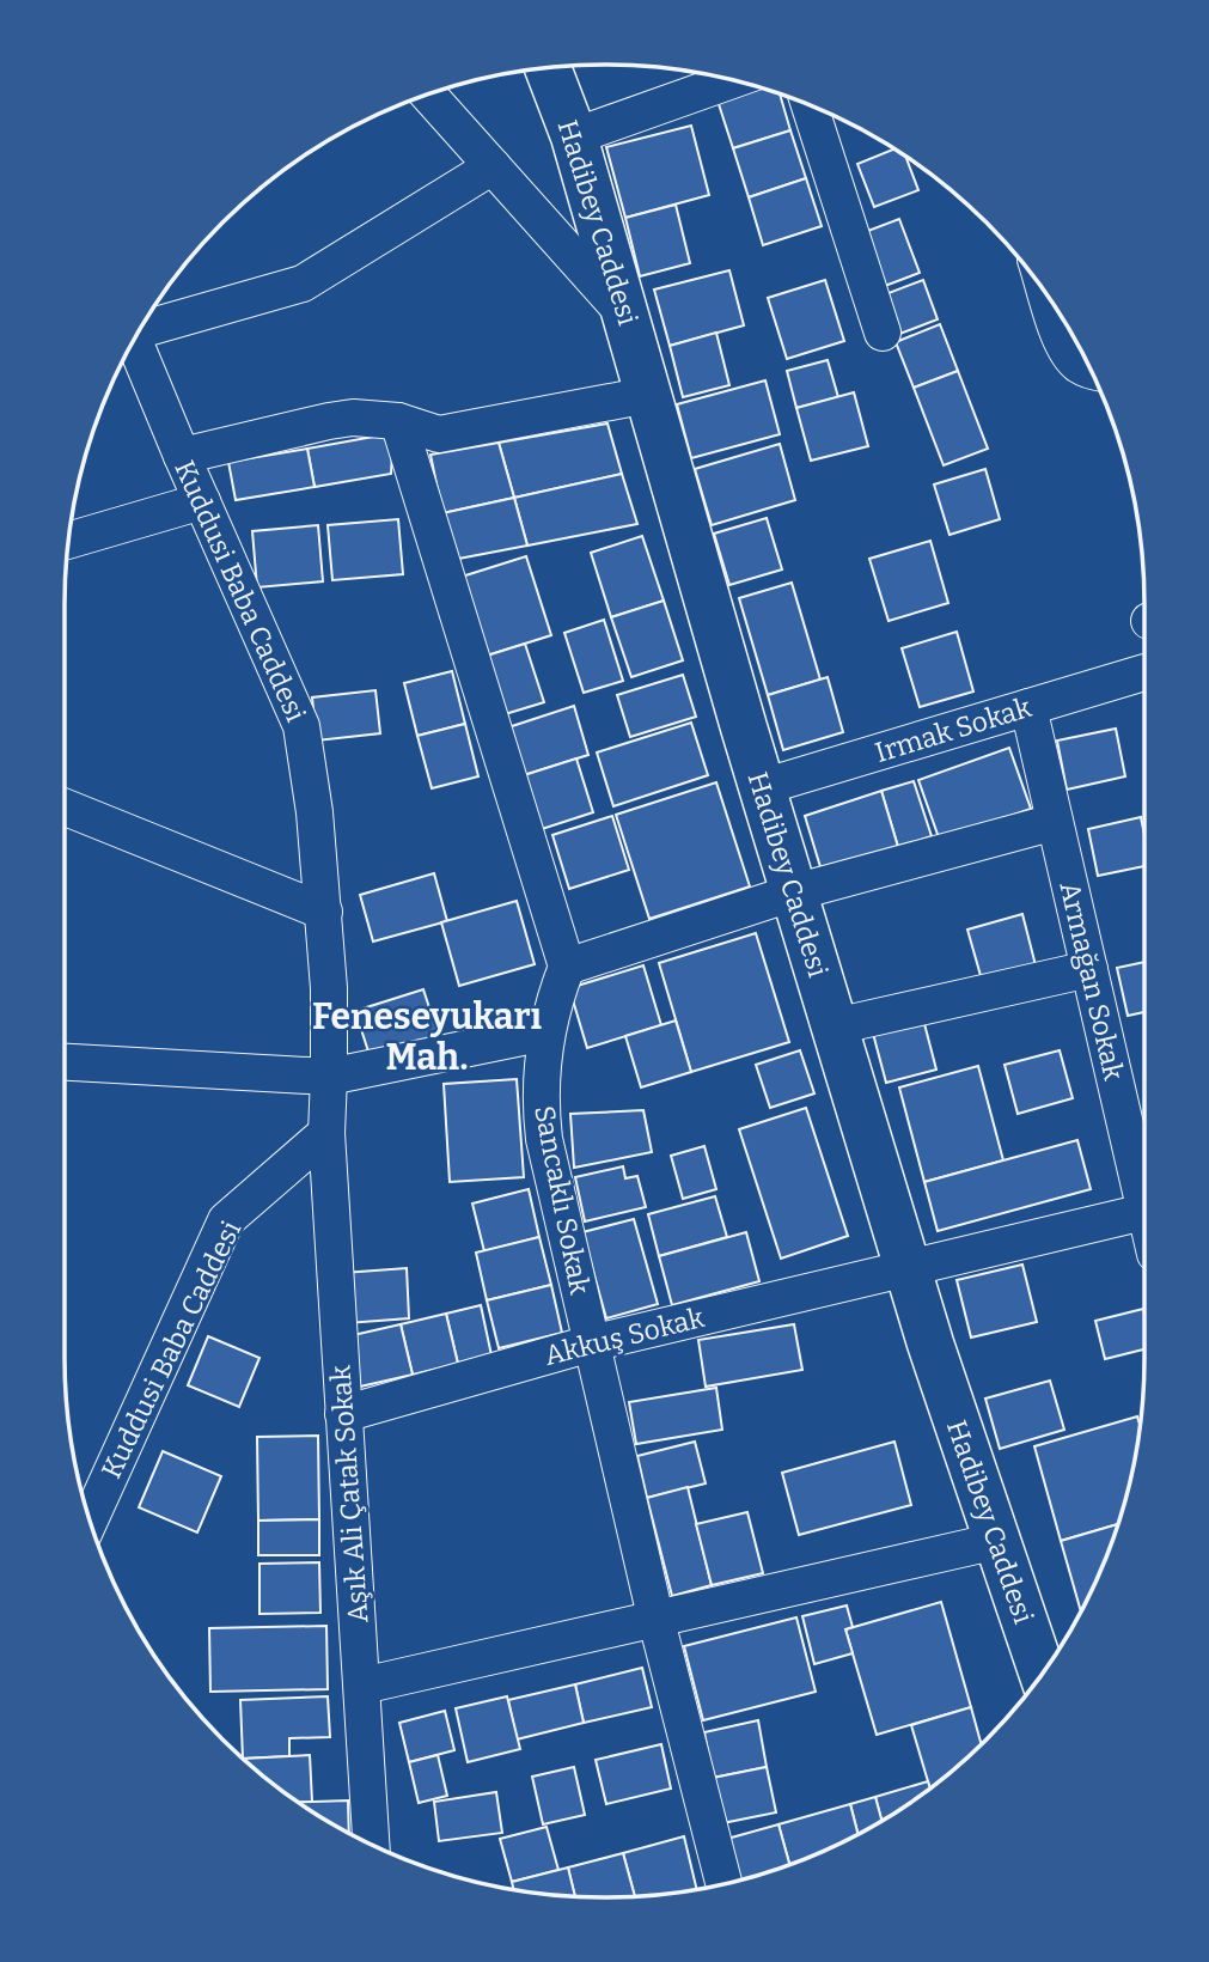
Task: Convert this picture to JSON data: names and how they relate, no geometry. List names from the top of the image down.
{
  "streets": {
    "main road": ["Hadibey Caddesi"],
    "street": [
      "Kuddusi Baba Caddesi",
      "Irmak Sokak",
      "Armağan Sokak",
      "Sancaklı Sokak",
      "Akkuş Sokak",
      "Aşık Ali Çatak Sokak"
    ]
  },
  "crossings": [
    ["Hadibey Caddesi", "Irmak Sokak"],
    ["Hadibey Caddesi", "Akkuş Sokak"],
    ["Kuddusi Baba Caddesi", "Aşık Ali Çatak Sokak"],
    ["Irmak Sokak", "Armağan Sokak"],
    ["Armağan Sokak", "Akkuş Sokak"],
    ["Sancaklı Sokak", "Akkuş Sokak"],
    ["Akkuş Sokak", "Aşık Ali Çatak Sokak"]
  ],
  "districts": ["Feneseyukarı Mah."]
}
